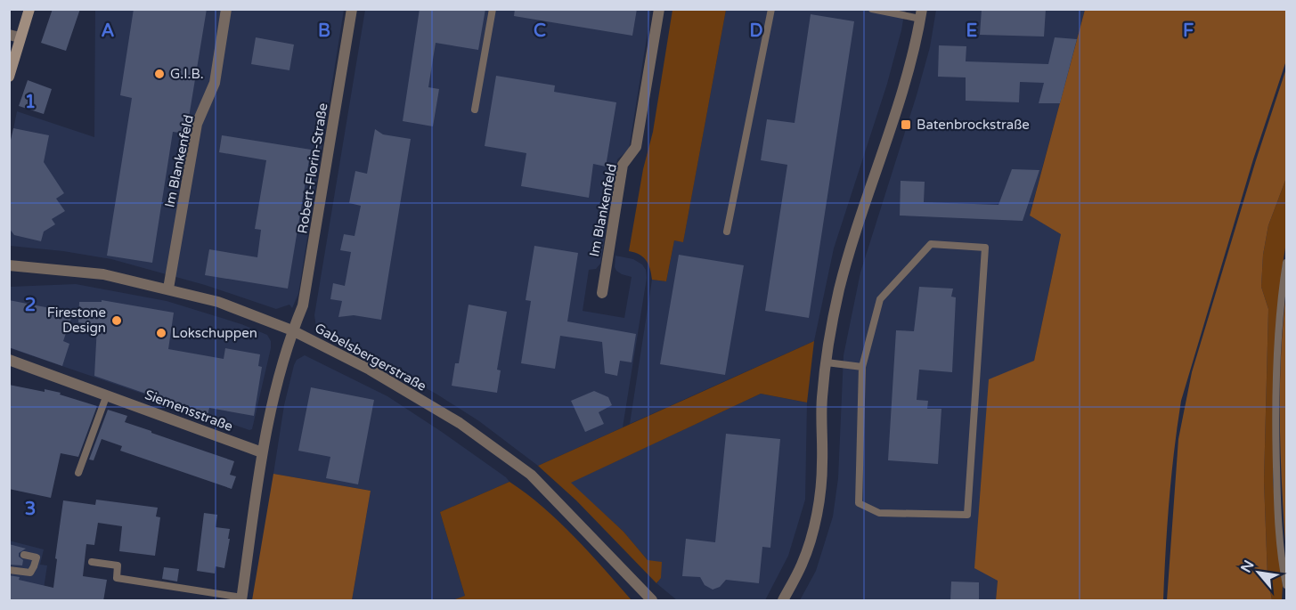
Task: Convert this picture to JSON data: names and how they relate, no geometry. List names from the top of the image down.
{
  "streets": {
    "street": [
      "Im Blankenfeld",
      "Robert-Florin-Straße",
      "Gabelsbergerstraße",
      "Siemensstraße"
    ]
  },
  "crossings": [
    ["Im Blankenfeld", "Gabelsbergerstraße"],
    ["Robert-Florin-Straße", "Gabelsbergerstraße"]
  ],
  "places": {
    "other": ["G.I.B.", "Firestone Design", "Lokschuppen"],
    "transit": ["Batenbrockstraße"]
  },
  "north": "top left",
  "grid": {
    "columns": [
      "A",
      "B",
      "C",
      "D",
      "E",
      "F"
    ],
    "rows": ["1", "2", "3"]
  }
}
